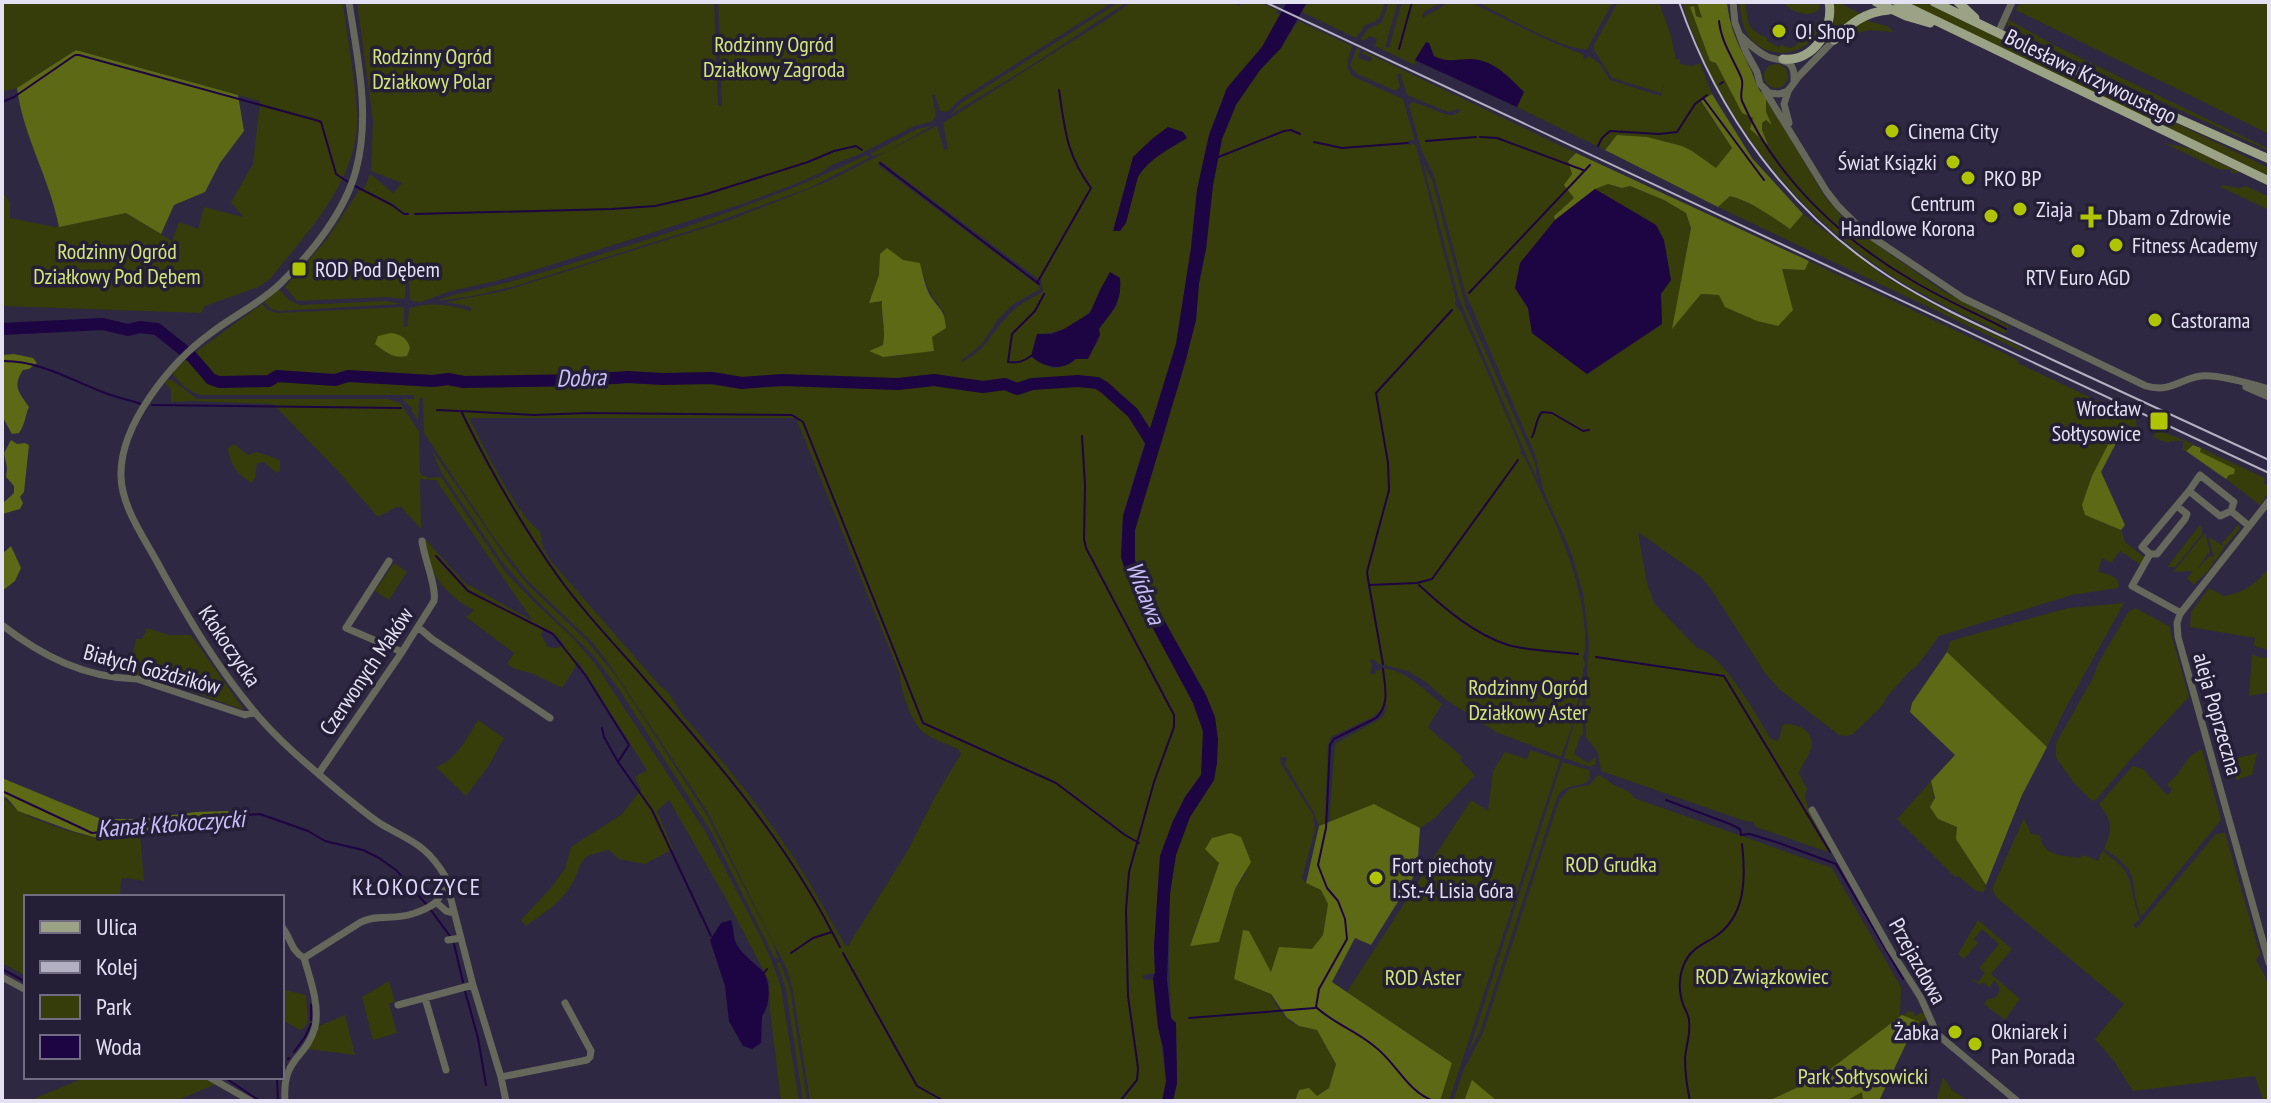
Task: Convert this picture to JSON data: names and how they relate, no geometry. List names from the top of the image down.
{
  "streets": {
    "main road": ["Bolesława Krzywoustego"],
    "street": [
      "Kłokoczycka",
      "Białych Goździków",
      "Czerwonych Maków",
      "aleja Poprzeczna",
      "Przejazdowa"
    ]
  },
  "crossings": [
    ["Kłokoczycka", "Białych Goździków"],
    ["Kłokoczycka", "Czerwonych Maków"]
  ],
  "districts": ["KŁOKOCZYCE"],
  "water": ["Dobra", "Widawa", "Kanał Kłokoczycki"],
  "parks": [
    "Rodzinny Ogród Działkowy Zagroda",
    "Rodzinny Ogród Działkowy Polar",
    "Rodzinny Ogród Działkowy Pod Dębem",
    "Rodzinny Ogród Działkowy Aster",
    "ROD Grudka",
    "ROD Związkowiec",
    "ROD Aster",
    "Park Sołtysowicki"
  ],
  "places": {
    "other": [
      "O! Shop",
      "Cinema City",
      "Świat Ksiązki",
      "PKO BP",
      "Ziaja",
      "Centrum Handlowe Korona",
      "Fitness Academy",
      "RTV Euro AGD",
      "Castorama",
      "Fort piechoty I.St.-4 Lisia Góra",
      "Żabka",
      "Okniarek i Pan Porada"
    ],
    "health": ["Dbam o Zdrowie"],
    "transit": ["ROD Pod Dębem", "Wrocław Sołtysowice"]
  },
  "legend": [
    "Ulica",
    "Kolej",
    "Park",
    "Woda"
  ]
}
